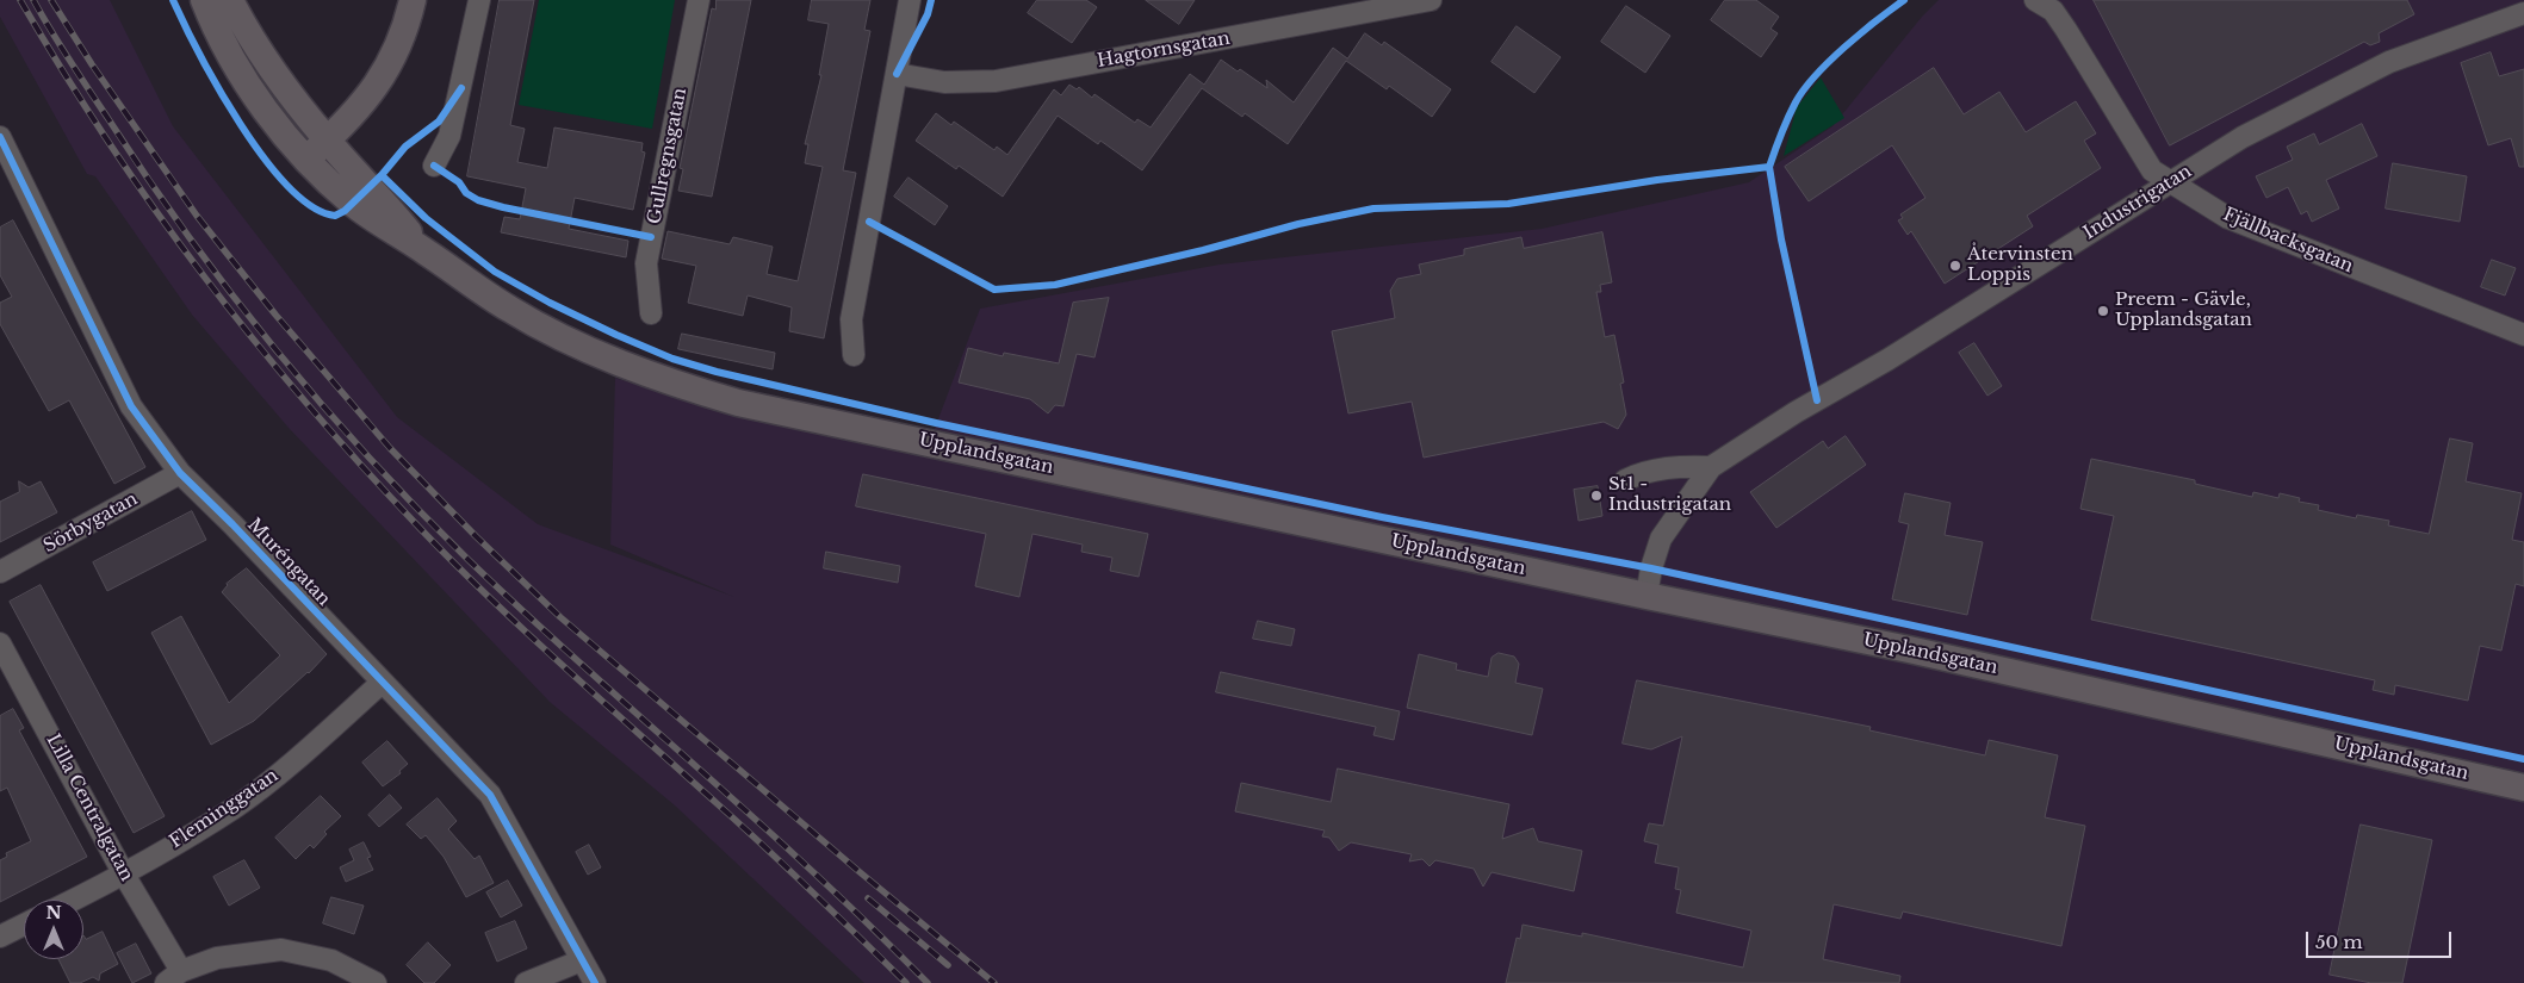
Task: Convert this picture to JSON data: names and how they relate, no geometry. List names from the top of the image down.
{
  "streets": {
    "main road": ["Upplandsgatan"],
    "street": [
      "Hagtornsgatan",
      "Gullregnsgatan",
      "Industrigatan",
      "Fjällbacksgatan",
      "Sörbygatan",
      "Muréngatan",
      "Lilla Centralgatan",
      "Fleminggatan"
    ]
  },
  "crossings": [
    ["Industrigatan", "Fjällbacksgatan"],
    ["Industrigatan", "Upplandsgatan"],
    ["Sörbygatan", "Muréngatan"],
    ["Muréngatan", "Fleminggatan"],
    ["Lilla Centralgatan", "Fleminggatan"]
  ],
  "places": ["Återvinsten Loppis", "Preem - Gävle, Upplandsgatan", "St1 - Industrigatan"],
  "scale_bar": "50 m",
  "north": "top"
}
